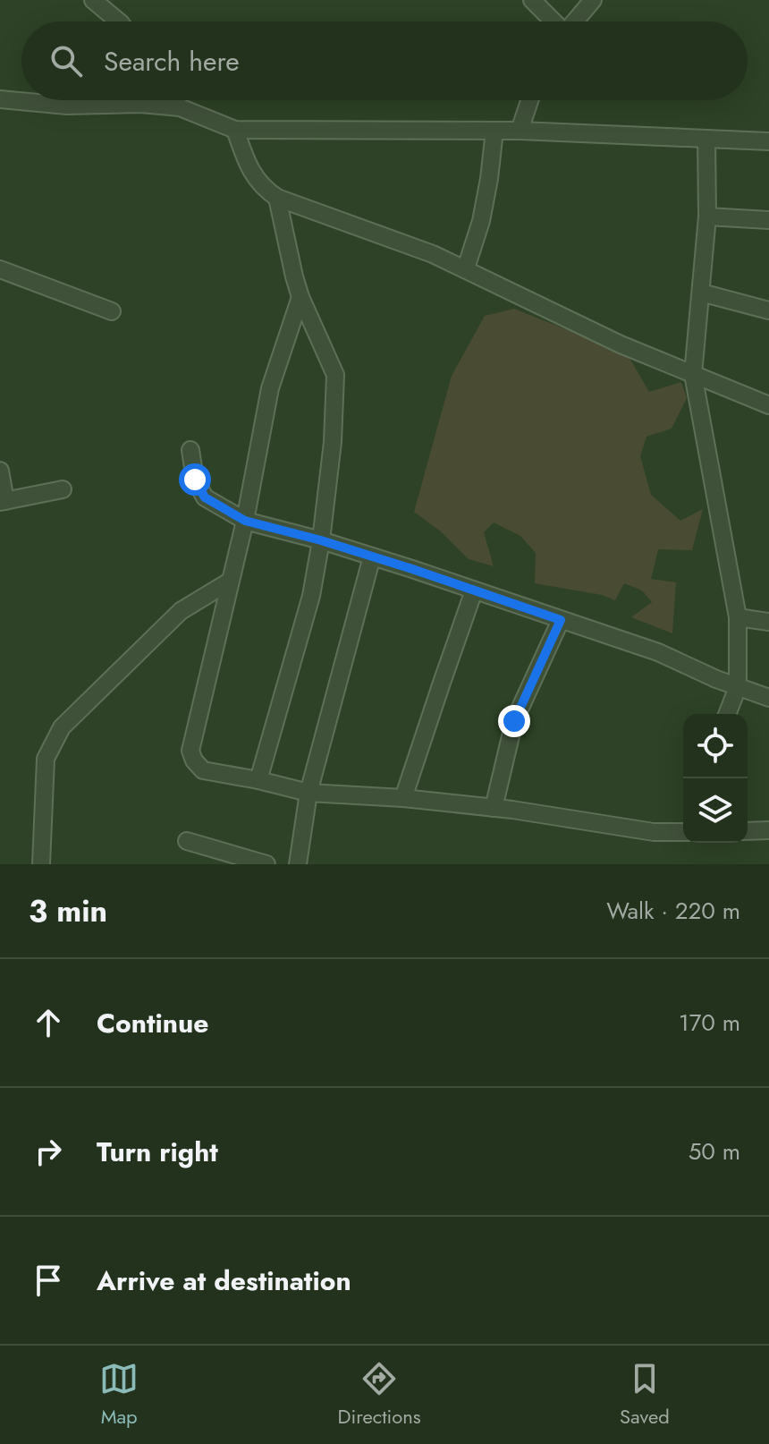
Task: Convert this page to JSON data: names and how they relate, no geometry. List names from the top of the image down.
{
  "page": {
    "search": "Search here",
    "heading": ["3 min", "Walk · 220 m"],
    "list": [
      ["Continue", "170 m"],
      ["Turn right", "50 m"],
      "Arrive at destination"
    ],
    "nav": ["Map", "Directions", "Saved"]
  }
}
